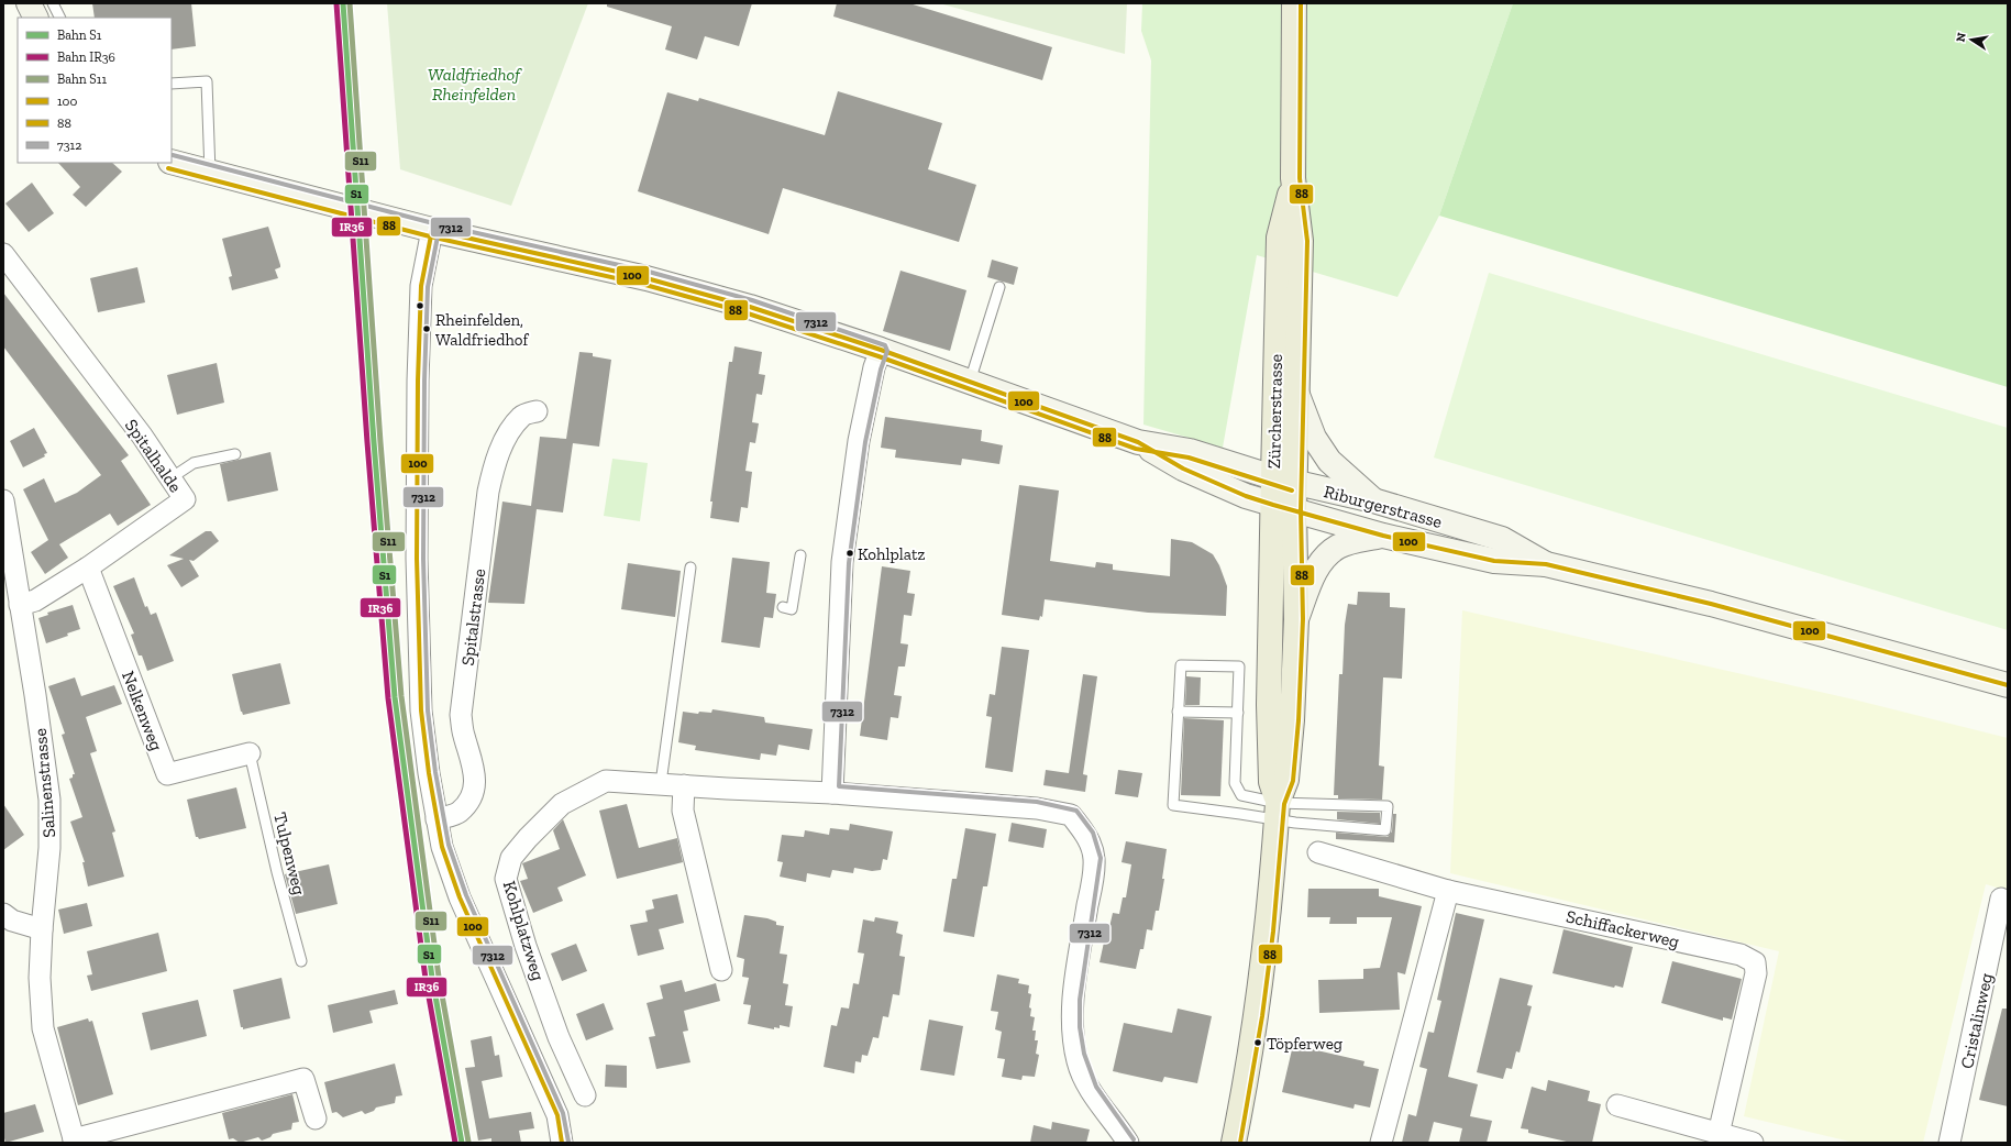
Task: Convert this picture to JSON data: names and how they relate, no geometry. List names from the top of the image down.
{
  "streets": {
    "main road": ["Zürcherstrasse"],
    "street": [
      "Spitalhalde",
      "Riburgerstrasse",
      "Spitalstrasse",
      "Nelkenweg",
      "Salinenstrasse",
      "Schiffackerweg",
      "Kohlplatzweg",
      "Cristalinweg"
    ],
    "lane": ["Tulpenweg"]
  },
  "crossings": [
    ["Zürcherstrasse", "Riburgerstrasse"],
    ["Spitalhalde", "Nelkenweg"],
    ["Spitalhalde", "Salinenstrasse"],
    ["Nelkenweg", "Tulpenweg"]
  ],
  "parks": ["Waldfriedhof Rheinfelden"],
  "places": ["Rheinfelden, Waldfriedhof", "Kohlplatz", "Töpferweg"],
  "lines": [
    "rail line S1",
    "rail line IR36",
    "rail line S11",
    "transit line 88",
    "transit line 7312",
    "transit line 100"
  ],
  "legend": [
    "Bahn S1",
    "Bahn IR36",
    "Bahn S11",
    "100",
    "88",
    "7312"
  ],
  "north": "left"
}
